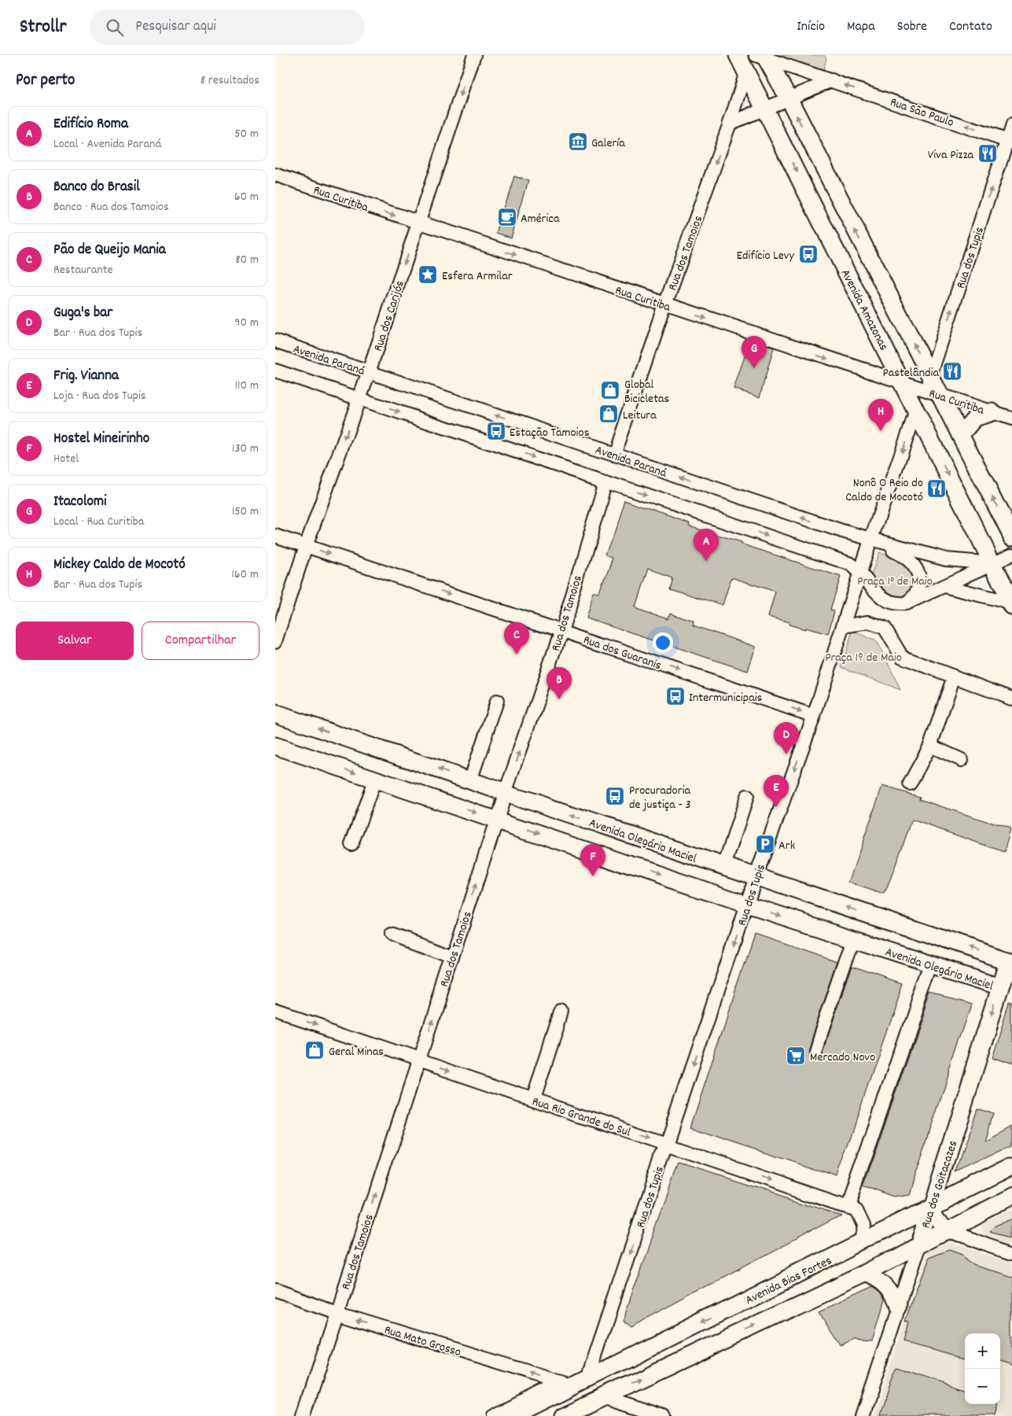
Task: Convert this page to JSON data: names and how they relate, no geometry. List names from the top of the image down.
{
  "streets": {
    "main road": [
      "Avenida Amazonas",
      "Avenida Olegário Maciel",
      "Rua dos Goitacazes",
      "Avenida Bias Fortes"
    ],
    "street": [
      "Rua São Paulo",
      "Rua Curitiba",
      "Rua dos Tamoios",
      "Rua dos Tupis",
      "Rua dos Carijós",
      "Avenida Paraná",
      "Rua dos Guaranis",
      "Rua Rio Grande do Sul",
      "Rua Mato Grosso"
    ]
  },
  "crossings": [
    ["Rua São Paulo", "Rua dos Tupis"],
    ["Rua São Paulo", "Avenida Amazonas"],
    ["Rua Curitiba", "Rua dos Tamoios"],
    ["Rua Curitiba", "Rua dos Tupis"],
    ["Rua Curitiba", "Avenida Amazonas"],
    ["Rua Curitiba", "Rua dos Carijós"],
    ["Rua dos Tamoios", "Avenida Amazonas"],
    ["Rua dos Tamoios", "Avenida Paraná"],
    ["Rua dos Tamoios", "Rua dos Guaranis"],
    ["Rua dos Tamoios", "Avenida Olegário Maciel"],
    ["Rua dos Tamoios", "Rua Rio Grande do Sul"],
    ["Rua dos Tamoios", "Rua Mato Grosso"],
    ["Rua dos Tupis", "Avenida Amazonas"],
    ["Rua dos Tupis", "Avenida Paraná"],
    ["Rua dos Tupis", "Rua dos Guaranis"],
    ["Rua dos Tupis", "Avenida Olegário Maciel"],
    ["Rua dos Tupis", "Rua Rio Grande do Sul"],
    ["Rua dos Tupis", "Avenida Bias Fortes"],
    ["Avenida Amazonas", "Avenida Paraná"],
    ["Rua dos Carijós", "Avenida Paraná"],
    ["Rua dos Carijós", "Rua dos Guaranis"],
    ["Avenida Olegário Maciel", "Rua dos Goitacazes"],
    ["Rua Rio Grande do Sul", "Avenida Bias Fortes"],
    ["Rua dos Goitacazes", "Avenida Bias Fortes"],
    ["Avenida Bias Fortes", "Rua Mato Grosso"]
  ],
  "one_way": [
    "Rua São Paulo",
    "Rua Curitiba",
    "Rua dos Carijós",
    "Rua dos Guaranis",
    "Rua Rio Grande do Sul",
    "Rua dos Goitacazes",
    "Rua Mato Grosso"
  ],
  "parks": ["Praça 1° de Maio", "Praça 1º de Maio"],
  "places": {
    "museum": ["Galería"],
    "restaurant": ["Viva Pizza", "Pastelândia", "Nonô O Reio do Caldo de Mocotó"],
    "cafe": ["América"],
    "bus stop": [
      "Edifício Levy",
      "Estação Tamoios",
      "Intermunicipais",
      "Procuradoria de justiça - 3"
    ],
    "place": ["Esfera Armilar"],
    "shop": ["Global Bicicletas", "Leitura", "Geral Minas"],
    "parking": ["Ark"],
    "supermarket": ["Mercado Novo"]
  },
  "page": {
    "header": "Strollr",
    "search": "Pesquisar aqui",
    "nav": [
      "Início",
      "Mapa",
      "Sobre",
      "Contato"
    ],
    "heading": ["Por perto", "8 resultados"],
    "list": [
      {
        "mark": "A",
        "name": "Edifício Roma",
        "note": "Local · Avenida Paraná",
        "value": "50 m"
      },
      {
        "mark": "B",
        "name": "Banco do Brasil",
        "note": "Banco · Rua dos Tamoios",
        "value": "60 m"
      },
      {
        "mark": "C",
        "name": "Pão de Queijo Mania",
        "note": "Restaurante",
        "value": "80 m"
      },
      {
        "mark": "D",
        "name": "Guga's bar",
        "note": "Bar · Rua dos Tupis",
        "value": "90 m"
      },
      {
        "mark": "E",
        "name": "Frig. Vianna",
        "note": "Loja · Rua dos Tupis",
        "value": "110 m"
      },
      {
        "mark": "F",
        "name": "Hostel Mineirinho",
        "note": "Hotel",
        "value": "130 m"
      },
      {
        "mark": "G",
        "name": "Itacolomi",
        "note": "Local · Rua Curitiba",
        "value": "150 m"
      },
      {
        "mark": "H",
        "name": "Mickey Caldo de Mocotó",
        "note": "Bar · Rua dos Tupis",
        "value": "160 m"
      }
    ],
    "pins": [
      "G",
      "H",
      "A",
      "C",
      "B",
      "D",
      "E",
      "F"
    ],
    "buttons": ["Salvar", "Compartilhar"],
    "map_buttons": ["+", "−"]
  }
}
